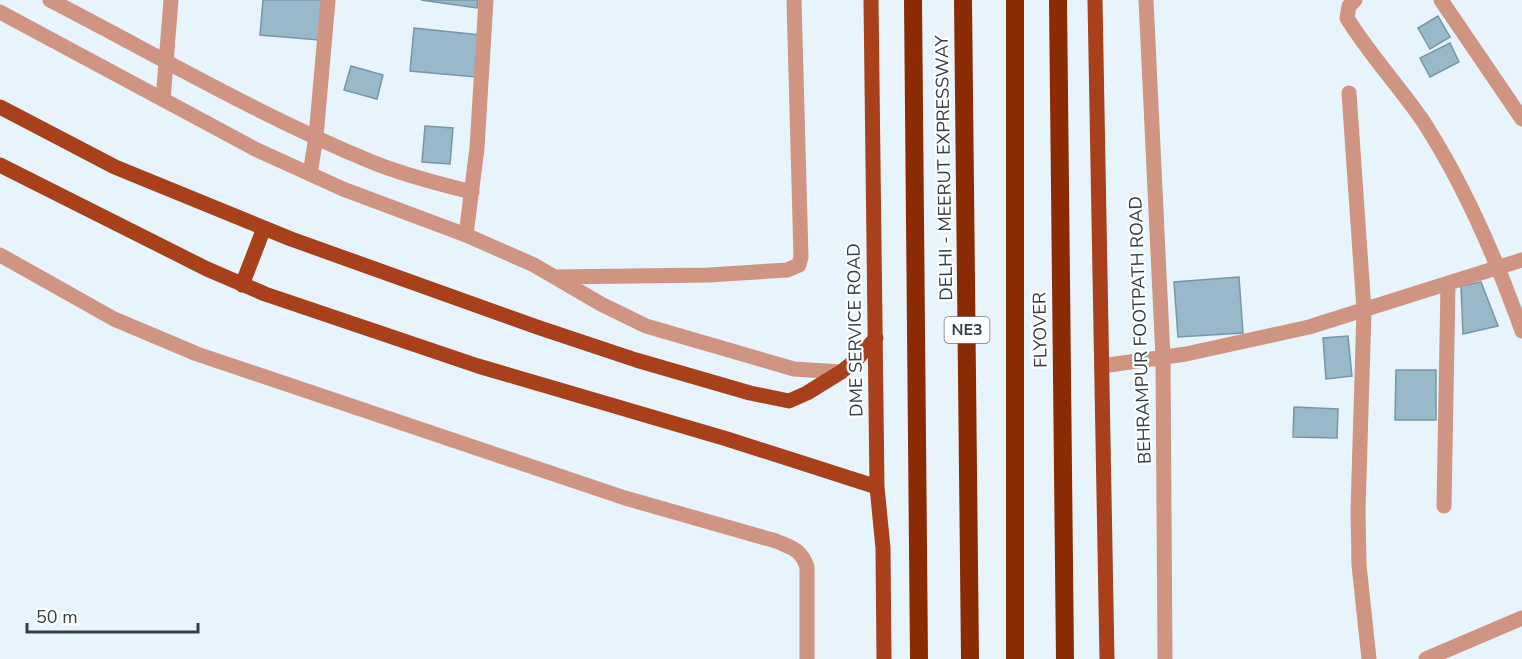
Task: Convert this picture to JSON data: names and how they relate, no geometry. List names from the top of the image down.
{
  "streets": {
    "highway": ["DELHI - MEERUT EXPRESSWAY", "NE3", "FLYOVER"],
    "main road": ["DME SERVICE ROAD"],
    "street": ["BEHRAMPUR FOOTPATH ROAD"]
  },
  "scale_bar": "50 m"
}
